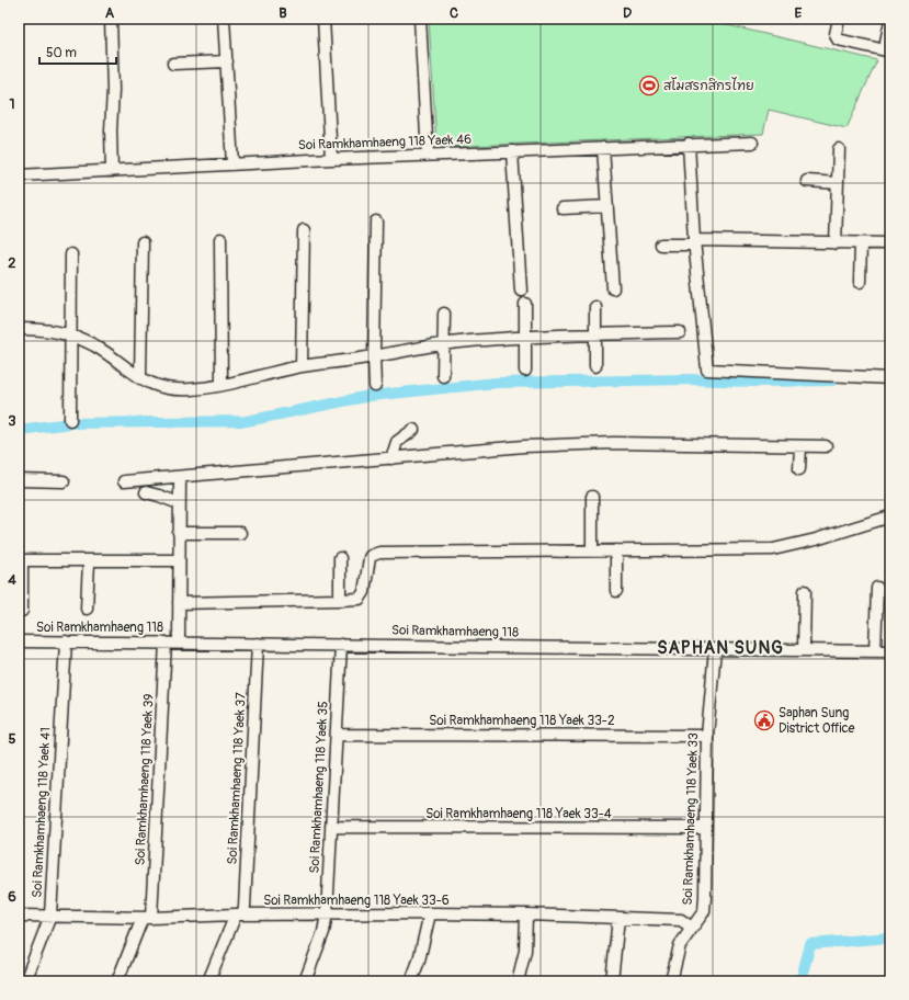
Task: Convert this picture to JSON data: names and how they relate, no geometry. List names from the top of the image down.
{
  "streets": {
    "street": [
      "Soi Ramkhamhaeng 118 Yaek 46",
      "Soi Ramkhamhaeng 118",
      "Soi Ramkhamhaeng 118 Yaek 33-2",
      "Soi Ramkhamhaeng 118 Yaek 37",
      "Soi Ramkhamhaeng 118 Yaek 39",
      "Soi Ramkhamhaeng 118 Yaek 35",
      "Soi Ramkhamhaeng 118 Yaek 41",
      "Soi Ramkhamhaeng 118 Yaek 33-4",
      "Soi Ramkhamhaeng 118 Yaek 33",
      "Soi Ramkhamhaeng 118 Yaek 33-6"
    ]
  },
  "crossings": [
    ["Soi Ramkhamhaeng 118", "Soi Ramkhamhaeng 118 Yaek 37"],
    ["Soi Ramkhamhaeng 118", "Soi Ramkhamhaeng 118 Yaek 39"],
    ["Soi Ramkhamhaeng 118", "Soi Ramkhamhaeng 118 Yaek 35"],
    ["Soi Ramkhamhaeng 118", "Soi Ramkhamhaeng 118 Yaek 41"],
    ["Soi Ramkhamhaeng 118", "Soi Ramkhamhaeng 118 Yaek 33"],
    ["Soi Ramkhamhaeng 118 Yaek 33-2", "Soi Ramkhamhaeng 118 Yaek 35"],
    ["Soi Ramkhamhaeng 118 Yaek 33-2", "Soi Ramkhamhaeng 118 Yaek 33"],
    ["Soi Ramkhamhaeng 118 Yaek 37", "Soi Ramkhamhaeng 118 Yaek 33-6"],
    ["Soi Ramkhamhaeng 118 Yaek 39", "Soi Ramkhamhaeng 118 Yaek 33-6"],
    ["Soi Ramkhamhaeng 118 Yaek 35", "Soi Ramkhamhaeng 118 Yaek 33-4"],
    ["Soi Ramkhamhaeng 118 Yaek 35", "Soi Ramkhamhaeng 118 Yaek 33-6"],
    ["Soi Ramkhamhaeng 118 Yaek 41", "Soi Ramkhamhaeng 118 Yaek 33-6"],
    ["Soi Ramkhamhaeng 118 Yaek 33-4", "Soi Ramkhamhaeng 118 Yaek 33"],
    ["Soi Ramkhamhaeng 118 Yaek 33", "Soi Ramkhamhaeng 118 Yaek 33-6"]
  ],
  "districts": ["SAPHAN SUNG"],
  "places": {
    "sports": ["สโมสรกสิกรไทย"],
    "public building": ["Saphan Sung District Office"]
  },
  "scale_bar": "50 m",
  "grid": {
    "columns": [
      "A",
      "B",
      "C",
      "D",
      "E"
    ],
    "rows": [
      "1",
      "2",
      "3",
      "4",
      "5",
      "6"
    ]
  }
}
